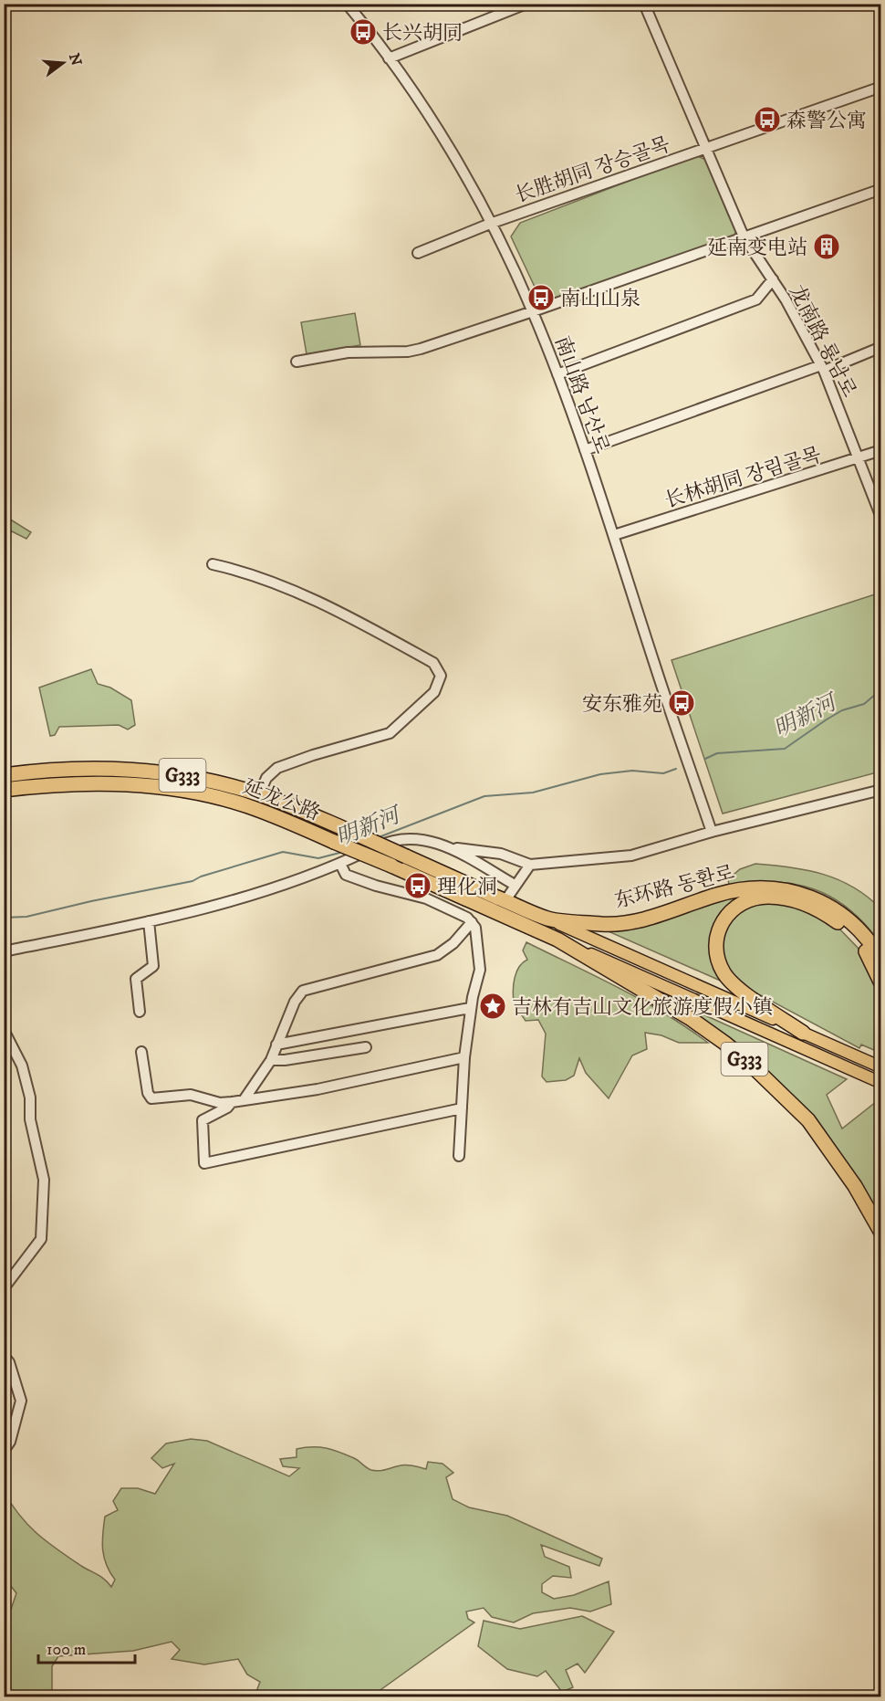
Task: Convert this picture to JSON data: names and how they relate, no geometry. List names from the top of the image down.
{
  "streets": {
    "highway": ["G333", "延龙公路", "东环路 동환로"],
    "street": [
      "长胜胡同 장승골목",
      "龙南路 룡남로",
      "南山路 남산로",
      "长林胡同 장림골목"
    ]
  },
  "crossings": [
    ["长胜胡同 장승골목", "龙南路 룡남로"],
    ["长胜胡同 장승골목", "南山路 남산로"],
    ["龙南路 룡남로", "长林胡同 장림골목"],
    ["南山路 남산로", "长林胡同 장림골목"],
    ["G333", "延龙公路"],
    ["延龙公路", "东环路 동환로"]
  ],
  "water": ["明新河"],
  "places": {
    "bus stop": [
      "长兴胡同",
      "森警公寓",
      "南山山泉",
      "安东雅苑",
      "理化洞"
    ],
    "building": ["延南变电站"],
    "place": ["吉林有吉山文化旅游度假小镇"]
  },
  "scale_bar": "100 m",
  "north": "right"
}
